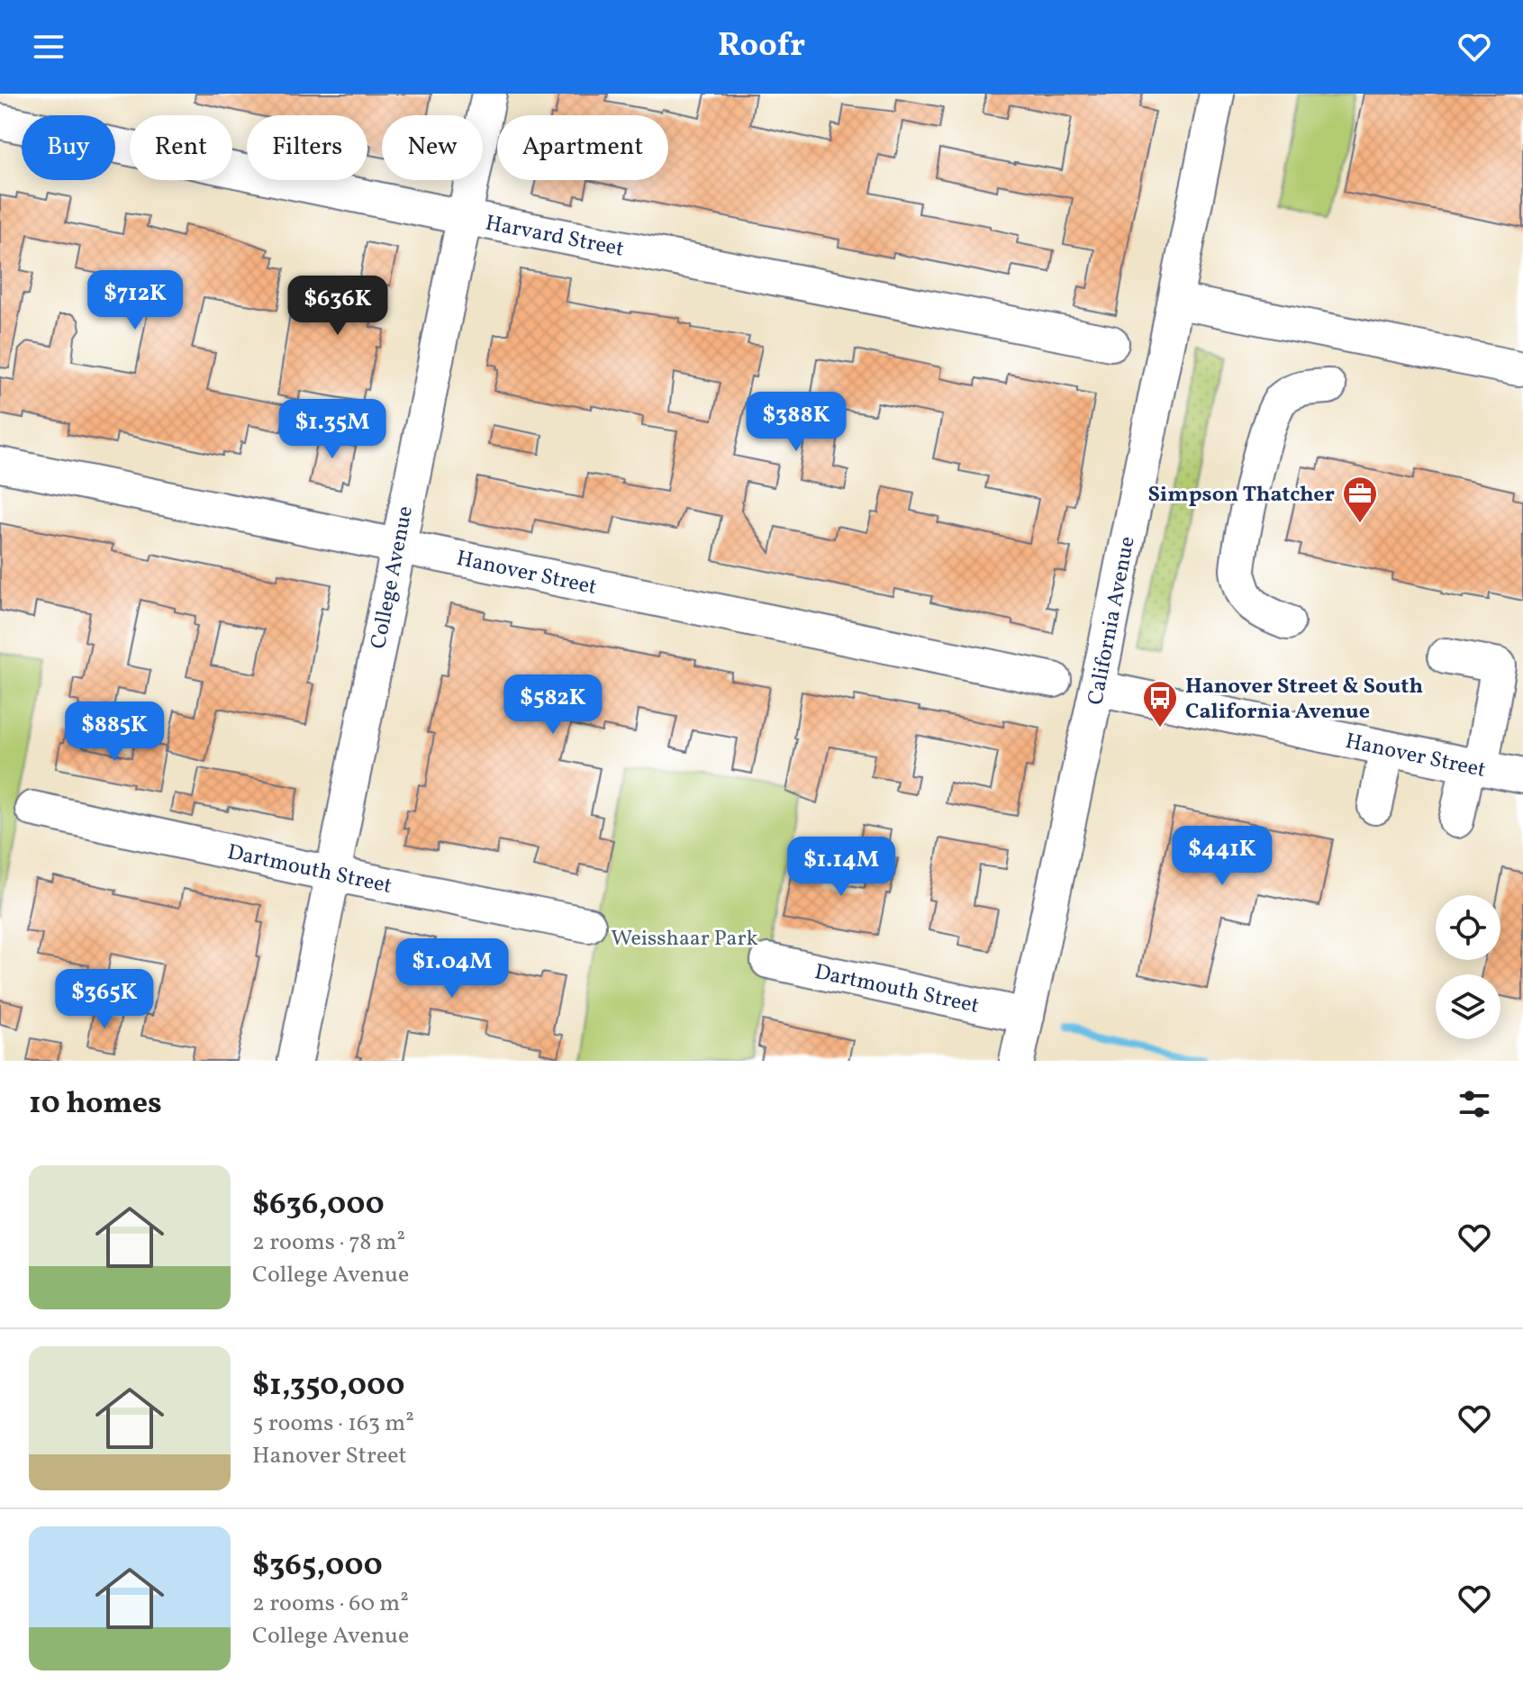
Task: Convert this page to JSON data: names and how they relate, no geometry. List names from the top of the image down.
{
  "streets": {
    "street": [
      "Harvard Street",
      "Hanover Street",
      "College Avenue",
      "California Avenue",
      "Dartmouth Street"
    ]
  },
  "crossings": [
    ["Harvard Street", "College Avenue"],
    ["Hanover Street", "College Avenue"],
    ["Hanover Street", "California Avenue"],
    ["College Avenue", "Dartmouth Street"],
    ["California Avenue", "Dartmouth Street"]
  ],
  "parks": ["Weisshaar Park"],
  "places": {
    "office": ["Simpson Thatcher"],
    "bus stop": ["Hanover Street & South California Avenue"]
  },
  "page": {
    "header": "Roofr",
    "chip": [
      "Buy",
      "Rent",
      "Filters",
      "New",
      "Apartment"
    ],
    "price": [
      "$712K",
      "$636K",
      "$388K",
      "$1.35M",
      "$582K",
      "$885K",
      "$441K",
      "$1.14M",
      "$1.04M",
      "$365K"
    ],
    "heading": "10 homes",
    "list": [
      {
        "name": "$636,000",
        "note": "2 rooms · 78 m² · College Avenue"
      },
      {
        "name": "$1,350,000",
        "note": "5 rooms · 163 m² · Hanover Street"
      },
      {
        "name": "$365,000",
        "note": "2 rooms · 60 m² · College Avenue"
      }
    ]
  }
}
